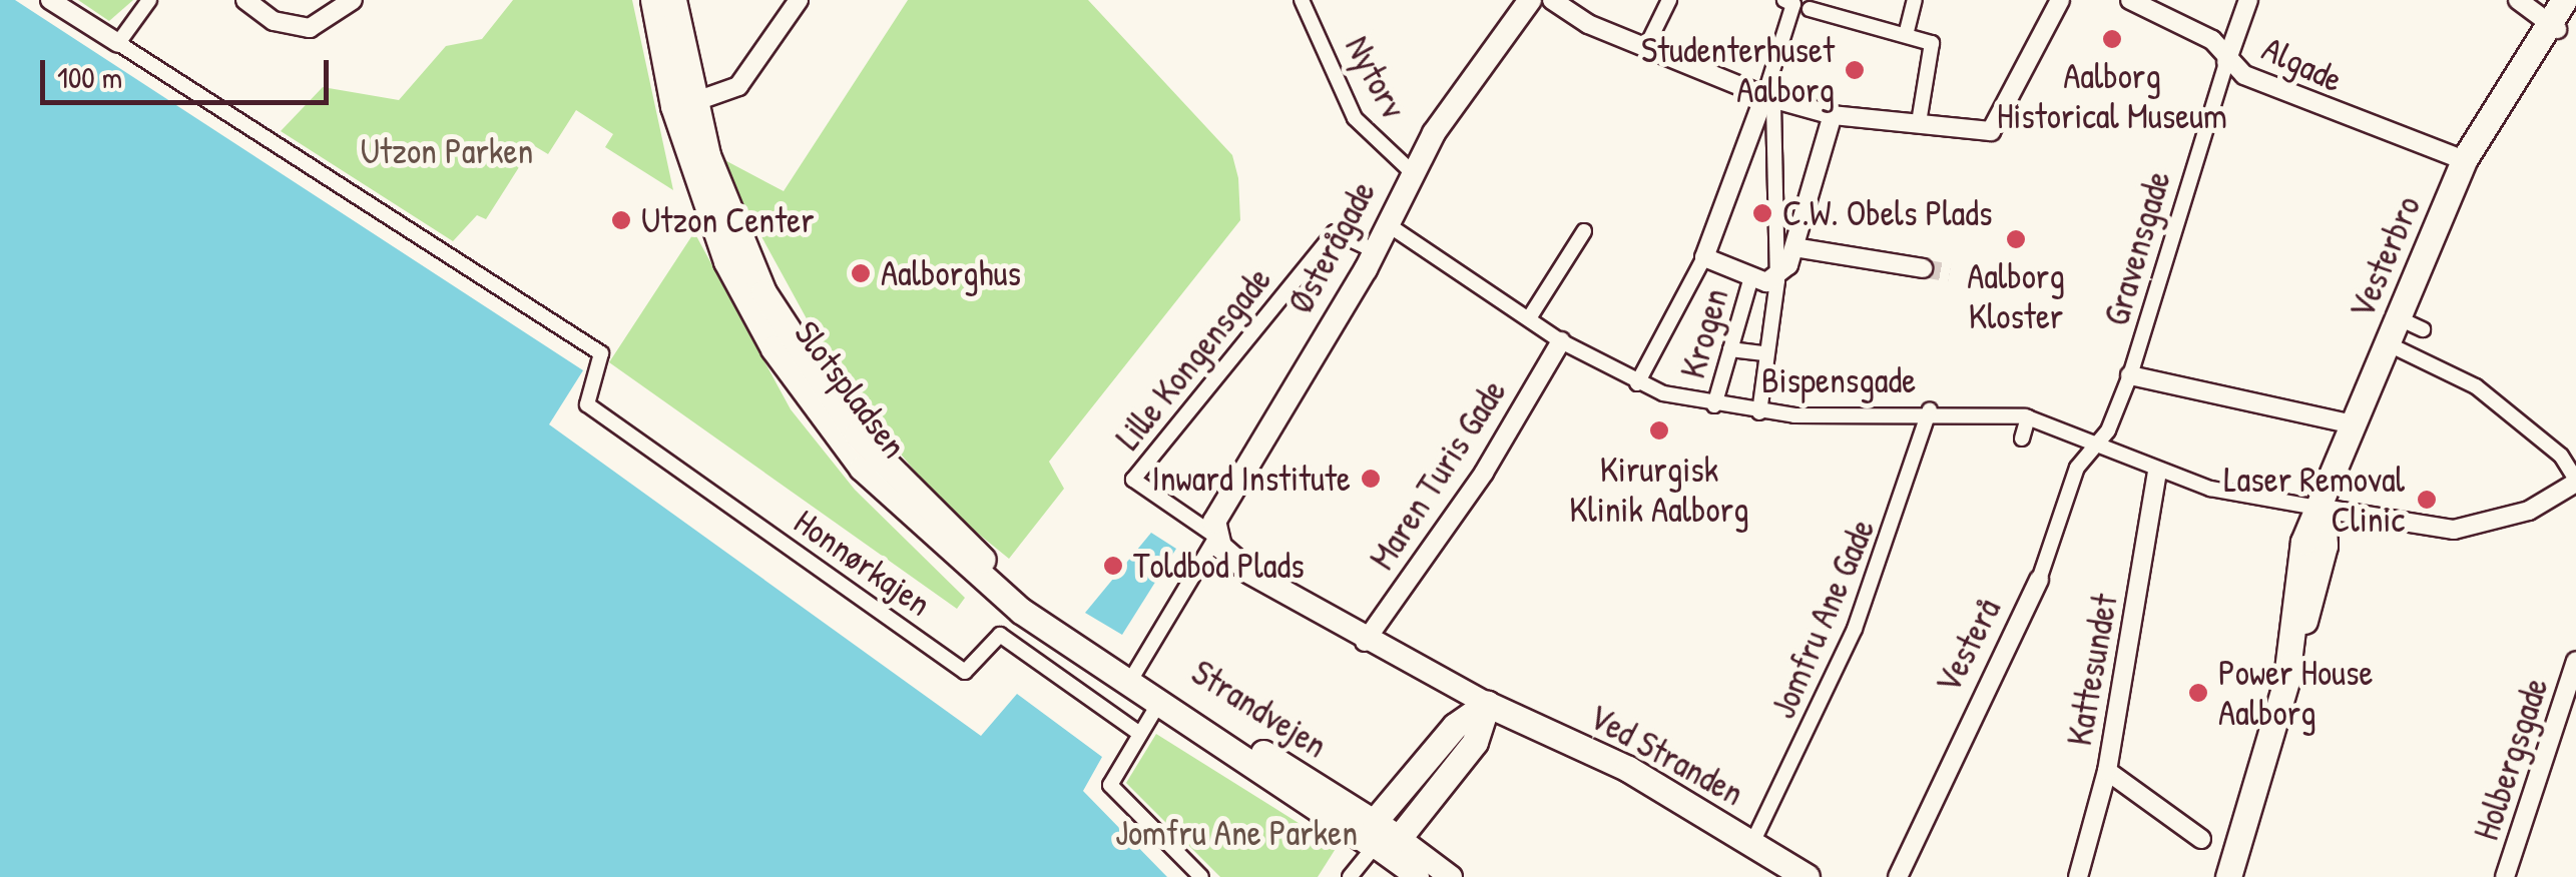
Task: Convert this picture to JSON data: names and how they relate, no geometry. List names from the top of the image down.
{
  "streets": {
    "main road": [
      "Vesterbro",
      "Slotspladsen",
      "Strandvejen",
      "Ved Stranden"
    ],
    "street": [
      "Algade",
      "Nytorv",
      "Østerågade",
      "Gravensgade",
      "Krogen",
      "Lille Kongensgade",
      "Bispensgade",
      "Maren Turis Gade",
      "Honnørkajen",
      "Jomfru Ane Gade",
      "Vesterå",
      "Kattesundet",
      "Holbergsgade"
    ]
  },
  "crossings": [
    ["Algade", "Gravensgade"],
    ["Algade", "Vesterbro"],
    ["Nytorv", "Østerågade"],
    ["Østerågade", "Lille Kongensgade"],
    ["Østerågade", "Bispensgade"],
    ["Østerågade", "Ved Stranden"],
    ["Gravensgade", "Bispensgade"],
    ["Gravensgade", "Vesterå"],
    ["Vesterbro", "Bispensgade"],
    ["Krogen", "Bispensgade"],
    ["Lille Kongensgade", "Ved Stranden"],
    ["Bispensgade", "Maren Turis Gade"],
    ["Bispensgade", "Jomfru Ane Gade"],
    ["Bispensgade", "Vesterå"],
    ["Bispensgade", "Kattesundet"],
    ["Slotspladsen", "Strandvejen"],
    ["Maren Turis Gade", "Ved Stranden"],
    ["Jomfru Ane Gade", "Ved Stranden"]
  ],
  "parks": ["Utzon Parken", "Jomfru Ane Parken"],
  "places": [
    "Aalborg Historical Museum",
    "Studenterhuset Aalborg",
    "C.W. Obels Plads",
    "Utzon Center",
    "Aalborg Kloster",
    "Aalborghus",
    "Kirurgisk Klinik Aalborg",
    "Inward Institute",
    "Laser Removal Clinic",
    "Toldbod Plads",
    "Power House Aalborg"
  ],
  "scale_bar": "100 m"
}
